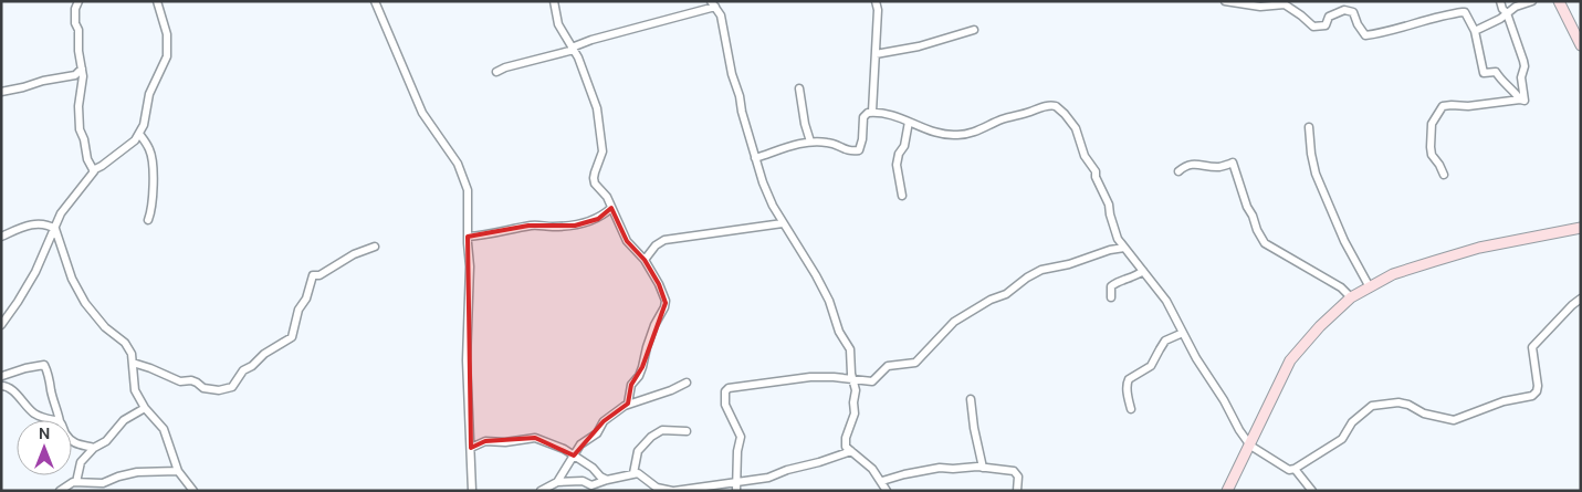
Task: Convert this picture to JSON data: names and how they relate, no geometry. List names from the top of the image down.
{
  "north": "top"
}
